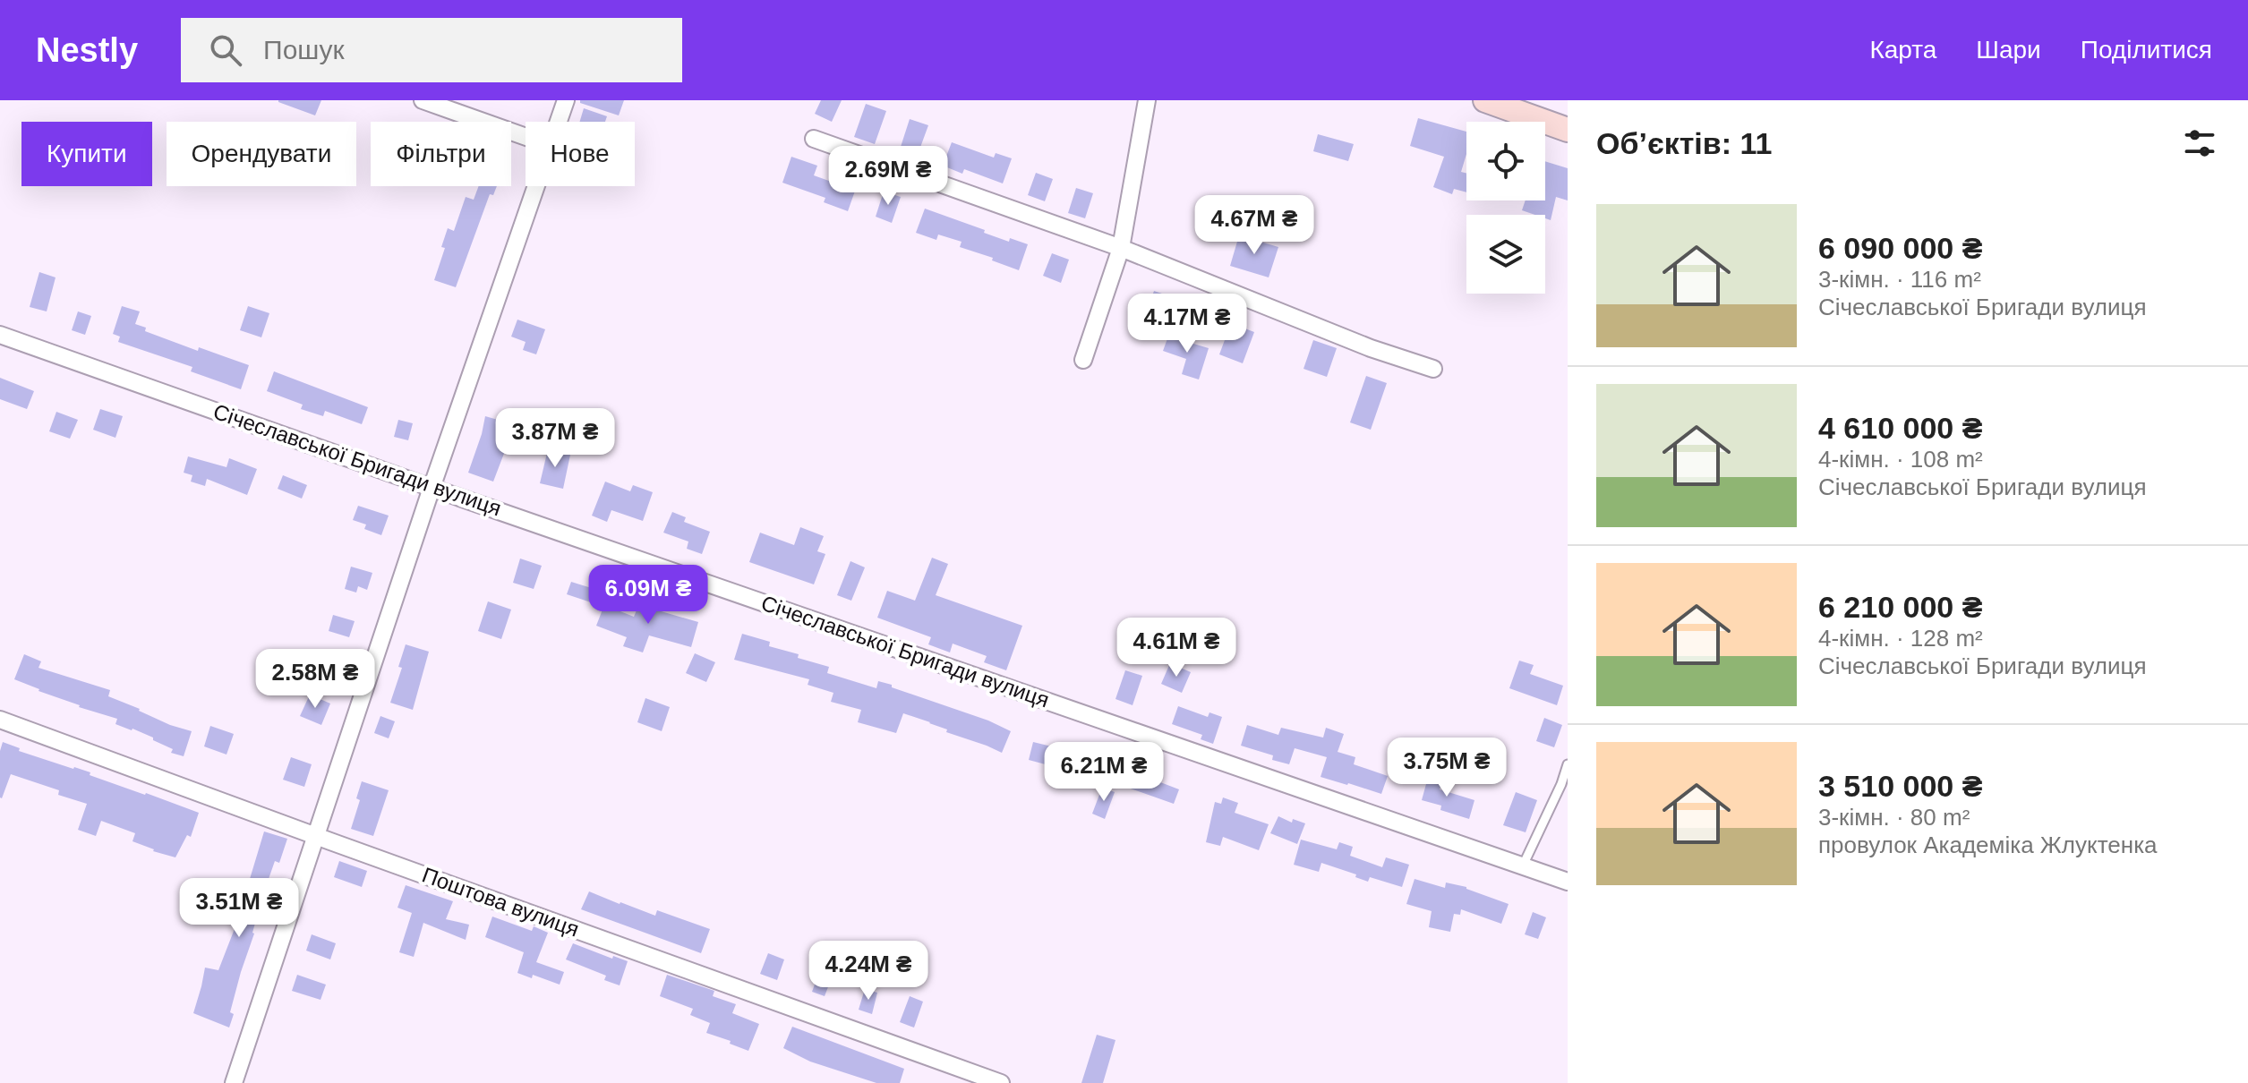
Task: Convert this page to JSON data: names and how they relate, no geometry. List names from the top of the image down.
{
  "streets": {
    "street": ["Січеславської Бригади вулиця", "Поштова вулиця"]
  },
  "page": {
    "header": "Nestly",
    "search": "Пошук",
    "nav": ["Карта", "Шари", "Поділитися"],
    "heading": "Об’єктів: 11",
    "chip": [
      "Купити",
      "Орендувати",
      "Фільтри",
      "Нове"
    ],
    "price": [
      "2.69M ₴",
      "4.67M ₴",
      "4.17M ₴",
      "3.87M ₴",
      "6.09M ₴",
      "4.61M ₴",
      "2.58M ₴",
      "3.75M ₴",
      "6.21M ₴",
      "3.51M ₴",
      "4.24M ₴"
    ],
    "list": [
      {
        "name": "6 090 000 ₴",
        "note": "3-кімн. · 116 m² · Січеславської Бригади вулиця"
      },
      {
        "name": "4 610 000 ₴",
        "note": "4-кімн. · 108 m² · Січеславської Бригади вулиця"
      },
      {
        "name": "6 210 000 ₴",
        "note": "4-кімн. · 128 m² · Січеславської Бригади вулиця"
      },
      {
        "name": "3 510 000 ₴",
        "note": "3-кімн. · 80 m² · провулок Академіка Жлуктенка"
      }
    ]
  }
}
